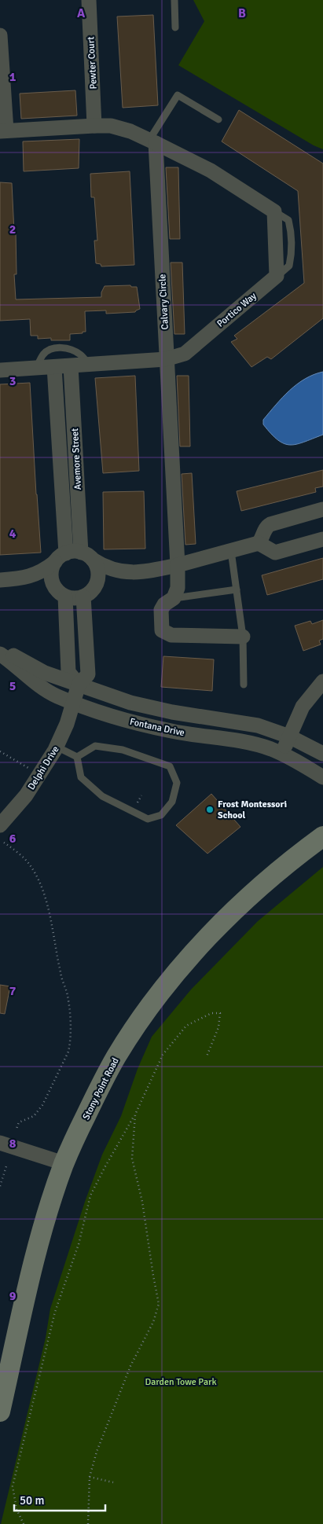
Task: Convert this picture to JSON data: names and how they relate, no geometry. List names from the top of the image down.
{
  "streets": {
    "main road": ["Stony Point Road"],
    "street": [
      "Pewter Court",
      "Calvary Circle",
      "Portico Way",
      "Avemore Street",
      "Fontana Drive",
      "Delphi Drive"
    ]
  },
  "crossings": [
    ["Calvary Circle", "Portico Way"],
    ["Portico Way", "Avemore Street"],
    ["Fontana Drive", "Delphi Drive"]
  ],
  "parks": ["Darden Towe Park"],
  "places": ["Frost Montessori School"],
  "scale_bar": "50 m",
  "grid": {
    "columns": ["A", "B"],
    "rows": [
      "1",
      "2",
      "3",
      "4",
      "5",
      "6",
      "7",
      "8",
      "9"
    ]
  }
}
